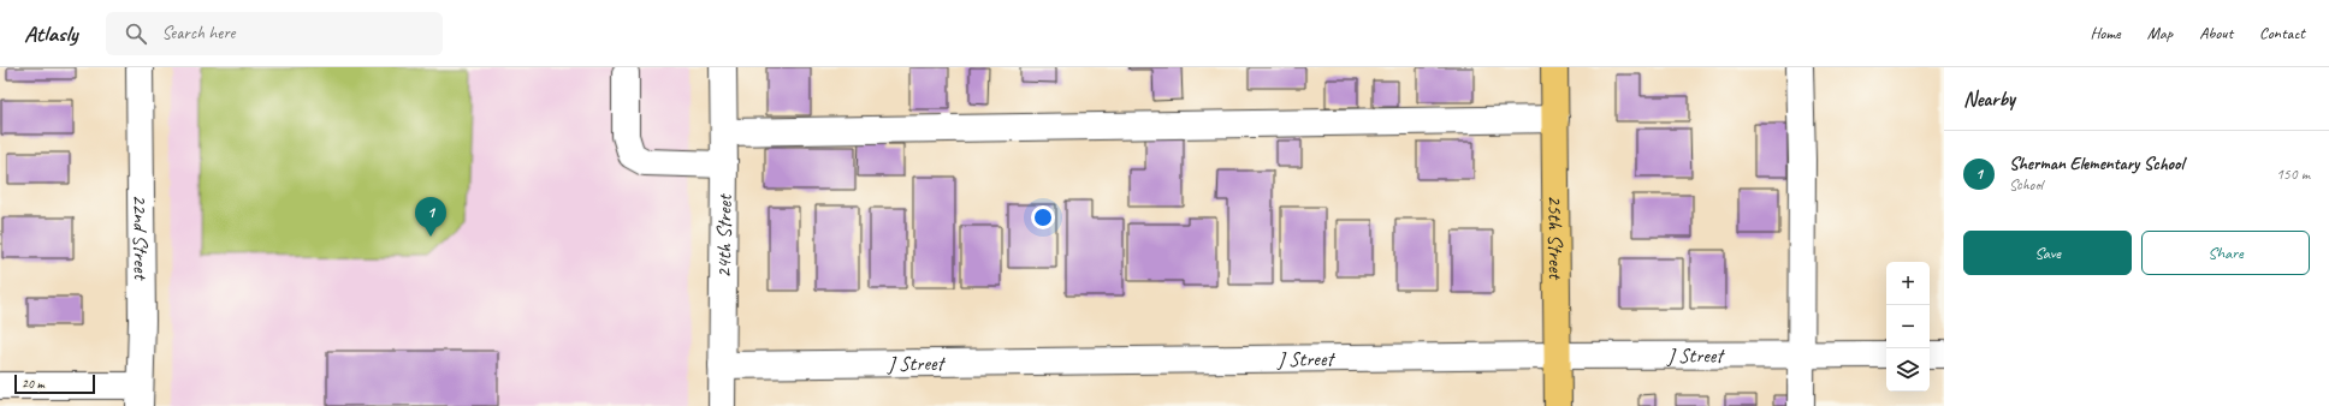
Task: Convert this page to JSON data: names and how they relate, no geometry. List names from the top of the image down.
{
  "streets": {
    "main road": ["25th Street"],
    "street": ["22nd Street", "24th Street", "J Street"]
  },
  "crossings": [
    ["24th Street", "J Street"],
    ["25th Street", "J Street"]
  ],
  "scale_bar": "20 m",
  "page": {
    "header": "Atlasly",
    "search": "Search here",
    "nav": [
      "Home",
      "Map",
      "About",
      "Contact"
    ],
    "heading": "Nearby",
    "list": [
      {
        "mark": "1",
        "name": "Sherman Elementary School",
        "note": "School",
        "value": "150 m"
      }
    ],
    "pins": "1",
    "buttons": ["Save", "Share"],
    "map_buttons": ["+", "−"],
    "scale": "20 m"
  }
}
